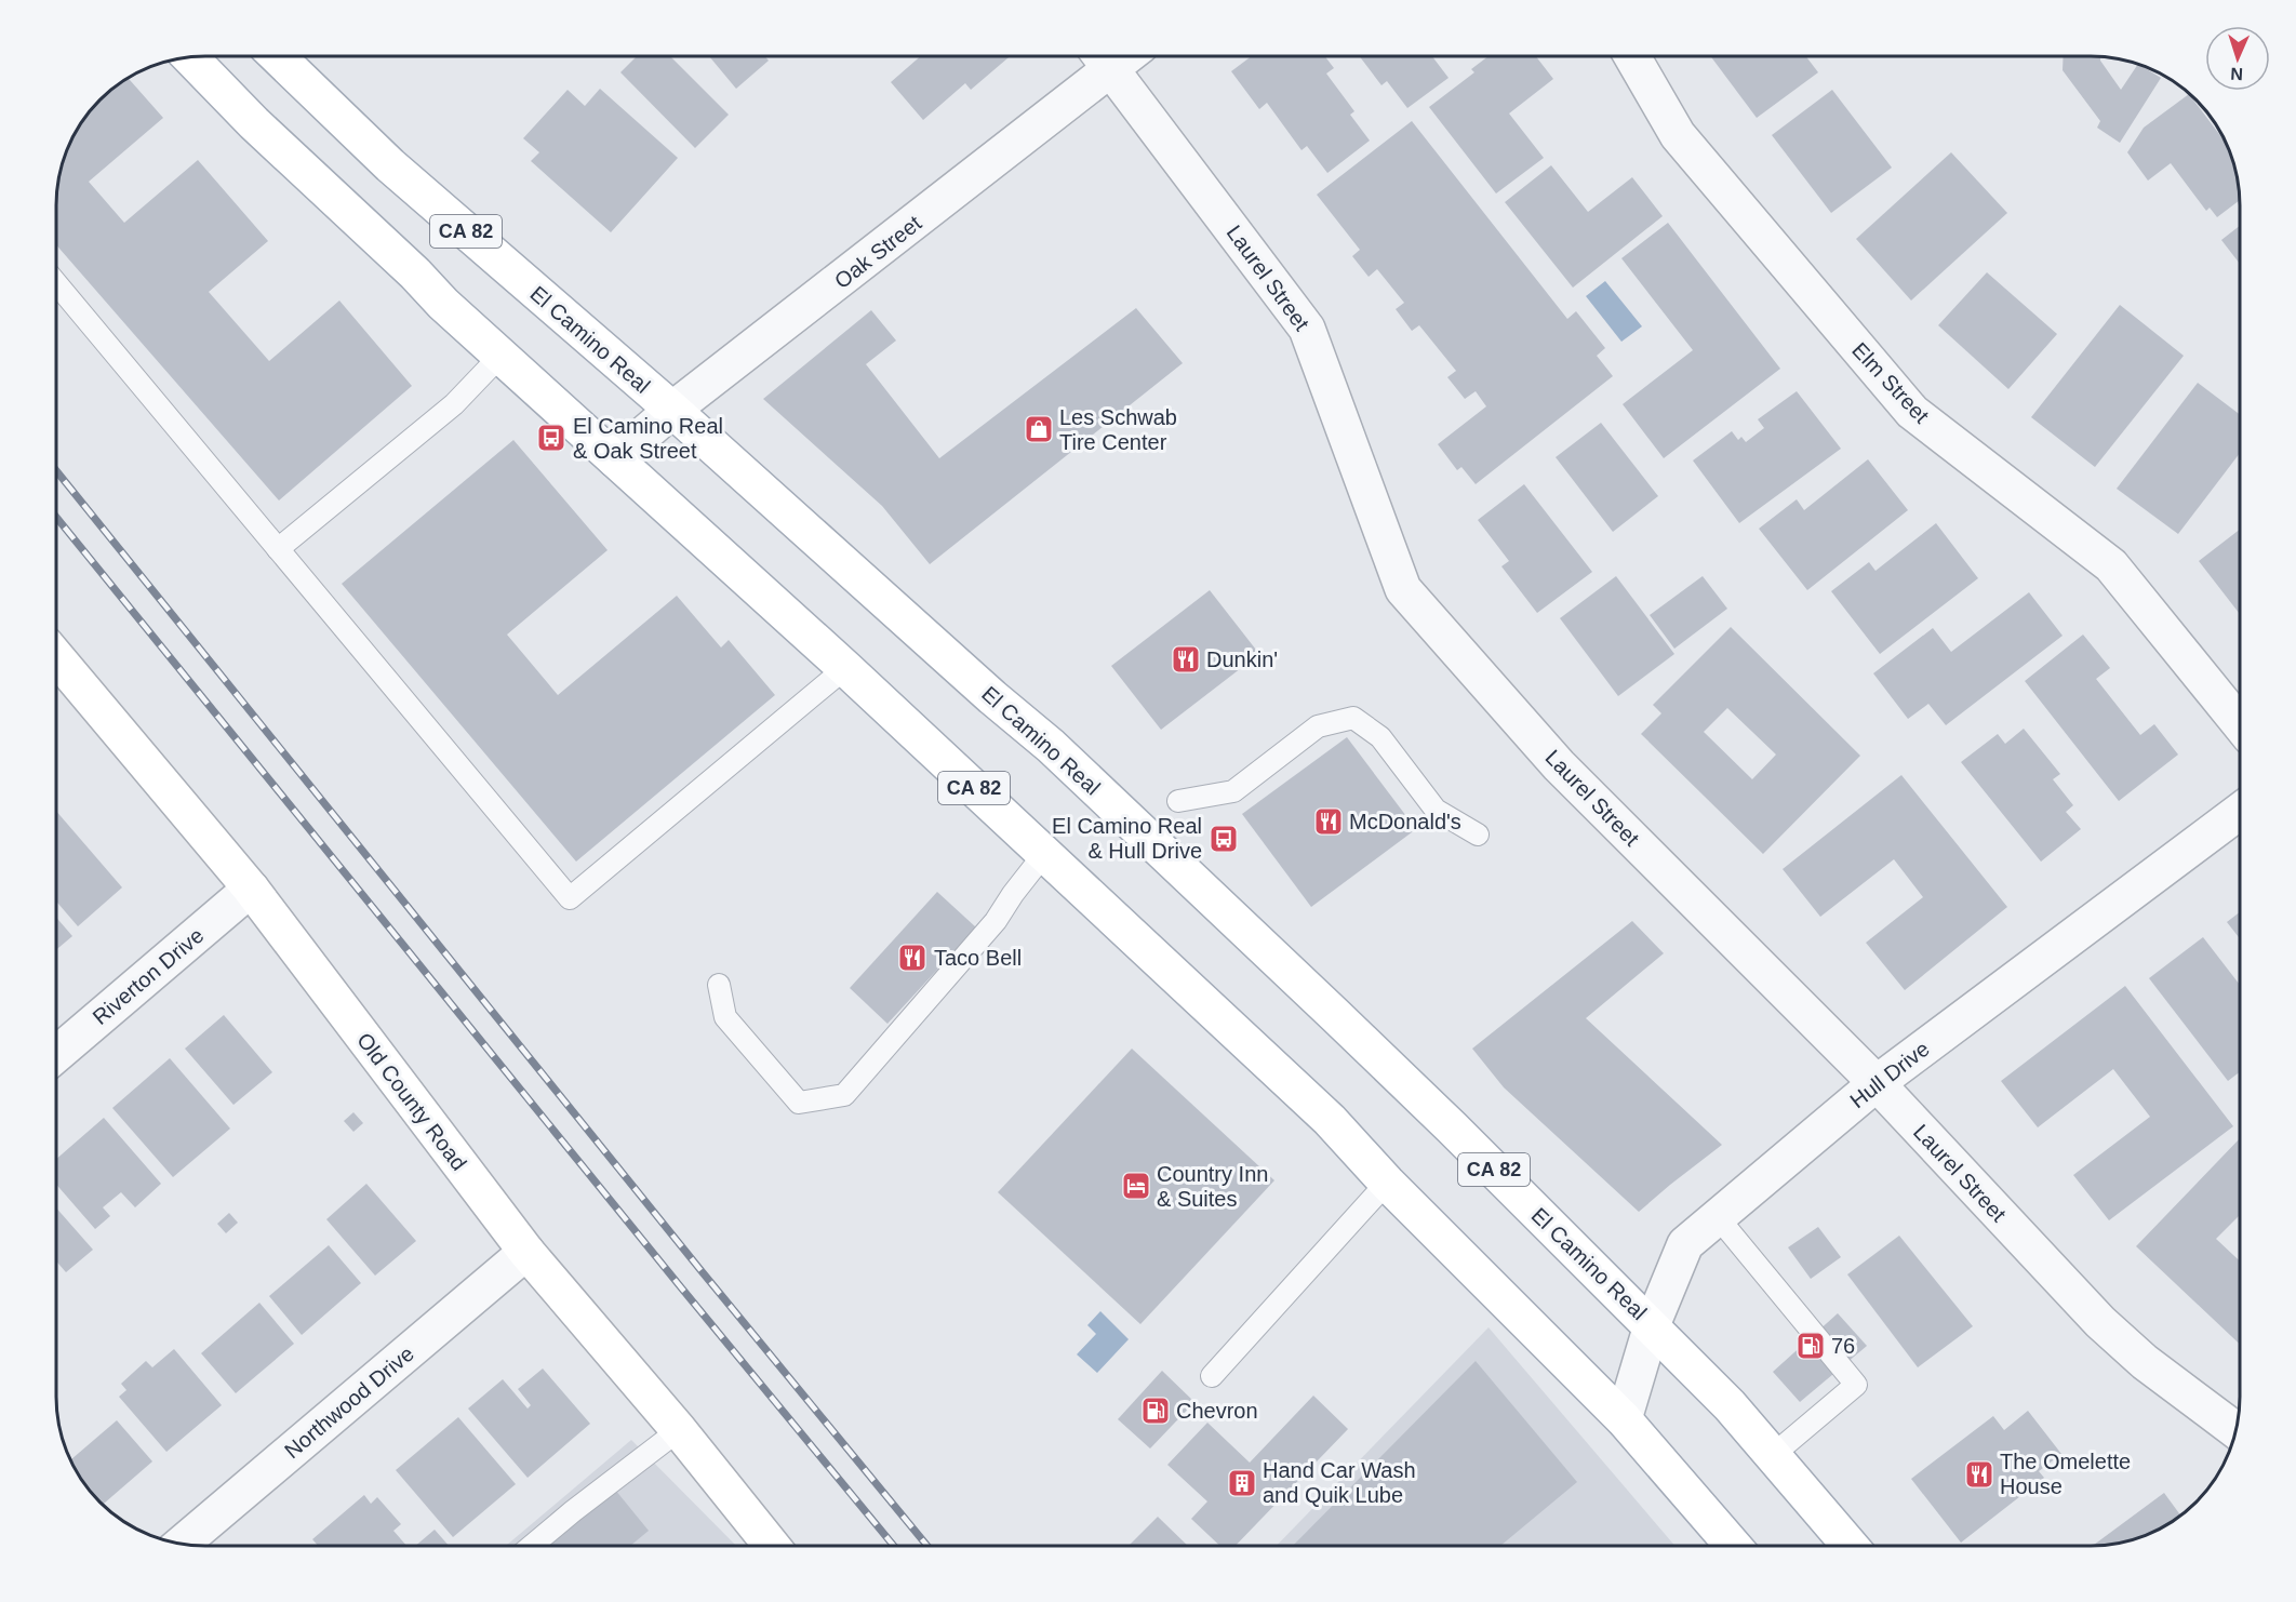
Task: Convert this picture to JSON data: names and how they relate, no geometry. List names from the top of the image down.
{
  "streets": {
    "main road": ["CA 82", "El Camino Real", "Old County Road"],
    "street": [
      "Oak Street",
      "Laurel Street",
      "Elm Street",
      "Riverton Drive",
      "Hull Drive",
      "Northwood Drive"
    ]
  },
  "crossings": [
    ["CA 82", "Oak Street"],
    ["CA 82", "Hull Drive"],
    ["Oak Street", "Laurel Street"],
    ["Oak Street", "El Camino Real"],
    ["Laurel Street", "Hull Drive"],
    ["El Camino Real", "Hull Drive"],
    ["Riverton Drive", "Old County Road"],
    ["Old County Road", "Northwood Drive"]
  ],
  "places": {
    "shop": ["Les Schwab Tire Center"],
    "bus stop": ["El Camino Real & Oak Street", "El Camino Real & Hull Drive"],
    "restaurant": [
      "Dunkin'",
      "McDonald's",
      "Taco Bell",
      "The Omelette House"
    ],
    "hotel": ["Country Inn & Suites"],
    "fuel station": ["76", "Chevron"],
    "building": ["Hand Car Wash and Quik Lube"]
  },
  "north": "bottom"
}
